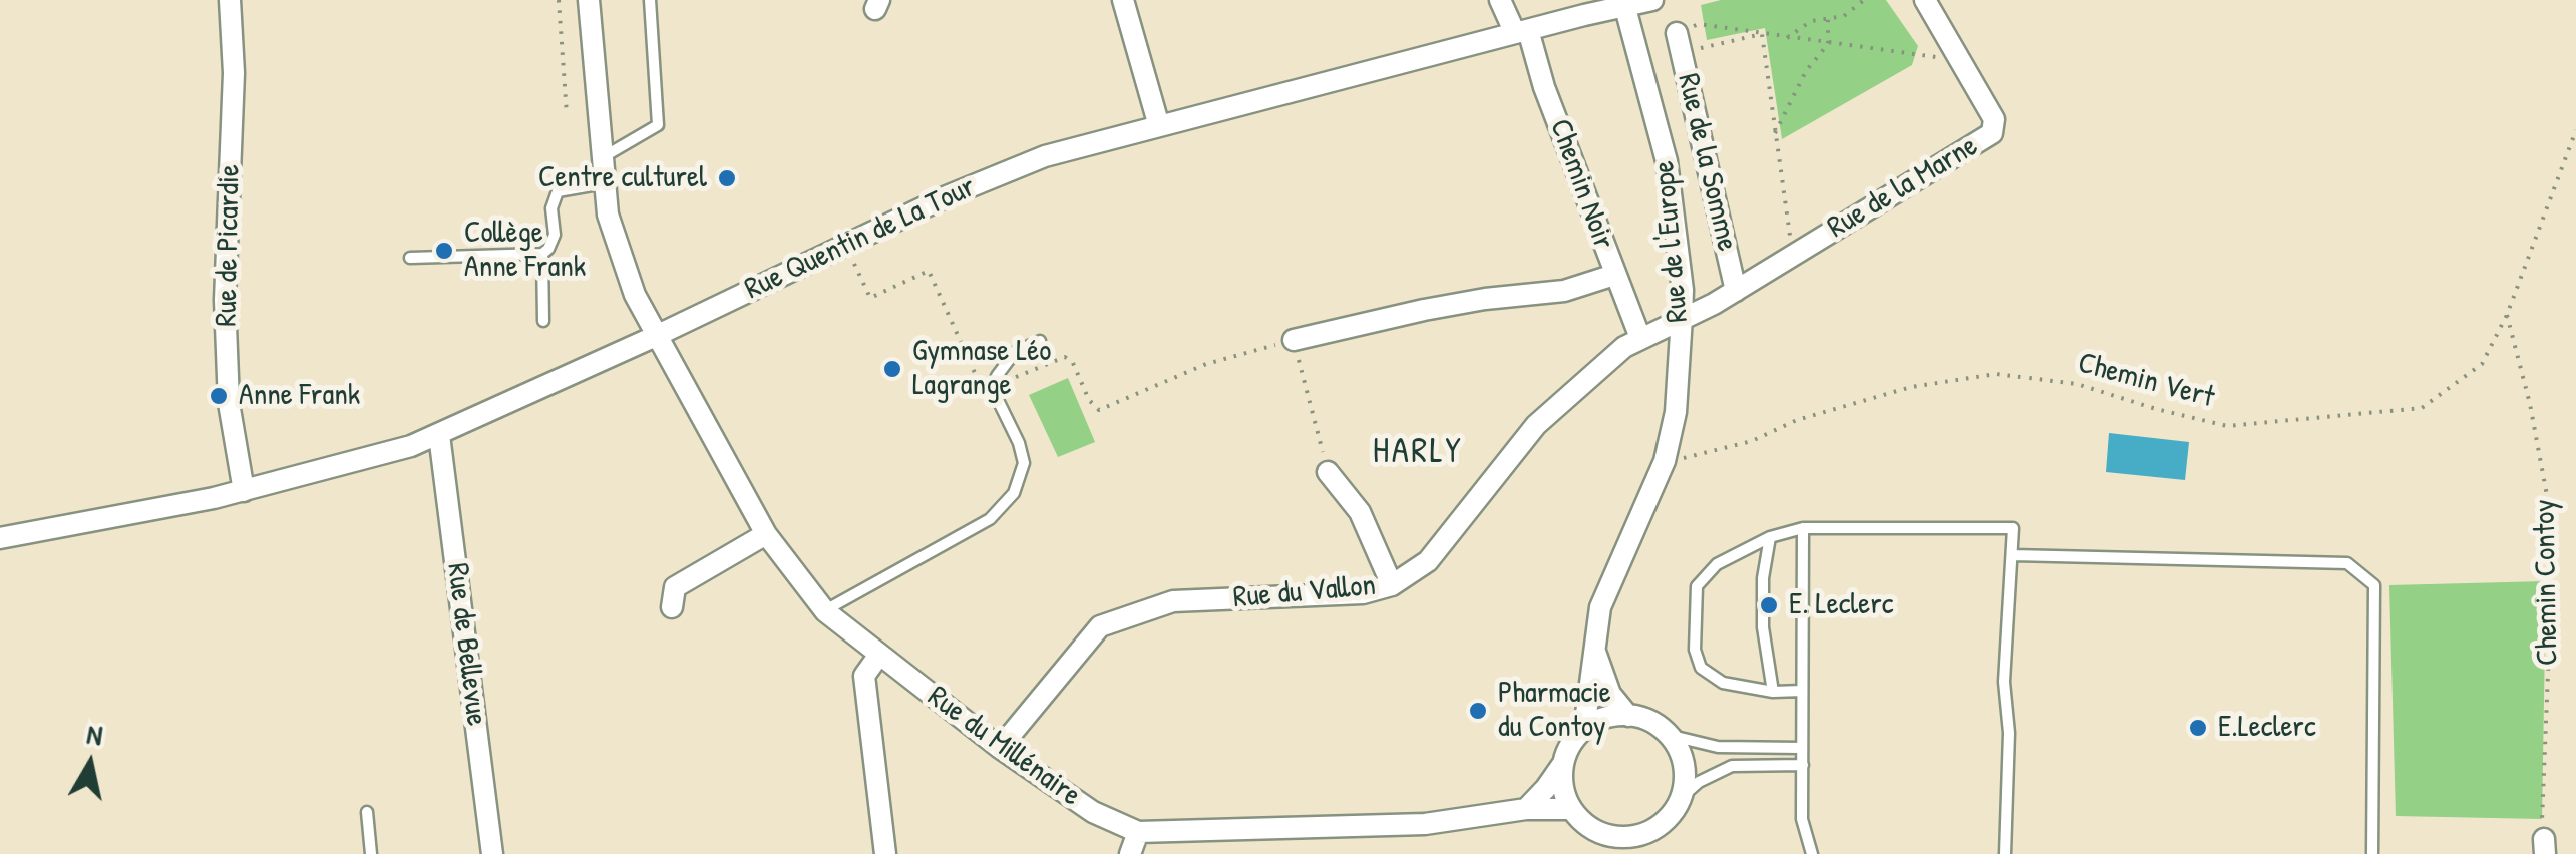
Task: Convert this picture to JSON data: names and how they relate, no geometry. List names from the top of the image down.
{
  "streets": {
    "street": [
      "Rue de la Somme",
      "Chemin Noir",
      "Rue de la Marne",
      "Rue Quentin de La Tour",
      "Rue de l'Europe",
      "Rue de Picardie",
      "Rue du Vallon",
      "Rue de Bellevue",
      "Rue du Millénaire"
    ],
    "path": ["Chemin Vert", "Chemin Contoy"]
  },
  "crossings": [
    ["Rue de la Somme", "Rue de la Marne"],
    ["Chemin Noir", "Rue Quentin de La Tour"],
    ["Chemin Noir", "Rue du Vallon"],
    ["Rue de la Marne", "Rue de l'Europe"],
    ["Rue de la Marne", "Rue du Vallon"],
    ["Rue Quentin de La Tour", "Rue de l'Europe"],
    ["Rue Quentin de La Tour", "Rue de Picardie"],
    ["Rue Quentin de La Tour", "Rue de Bellevue"],
    ["Rue Quentin de La Tour", "Rue du Millénaire"],
    ["Rue de l'Europe", "Chemin Vert"],
    ["Rue de l'Europe", "Rue du Vallon"],
    ["Rue de l'Europe", "Rue du Millénaire"],
    ["Chemin Vert", "Chemin Contoy"],
    ["Rue du Vallon", "Rue du Millénaire"]
  ],
  "districts": ["HARLY"],
  "places": [
    "Centre culturel",
    "Collège Anne Frank",
    "Gymnase Léo Lagrange",
    "Anne Frank",
    "E. Leclerc",
    "Pharmacie du Contoy",
    "E.Leclerc"
  ],
  "north": "top"
}
